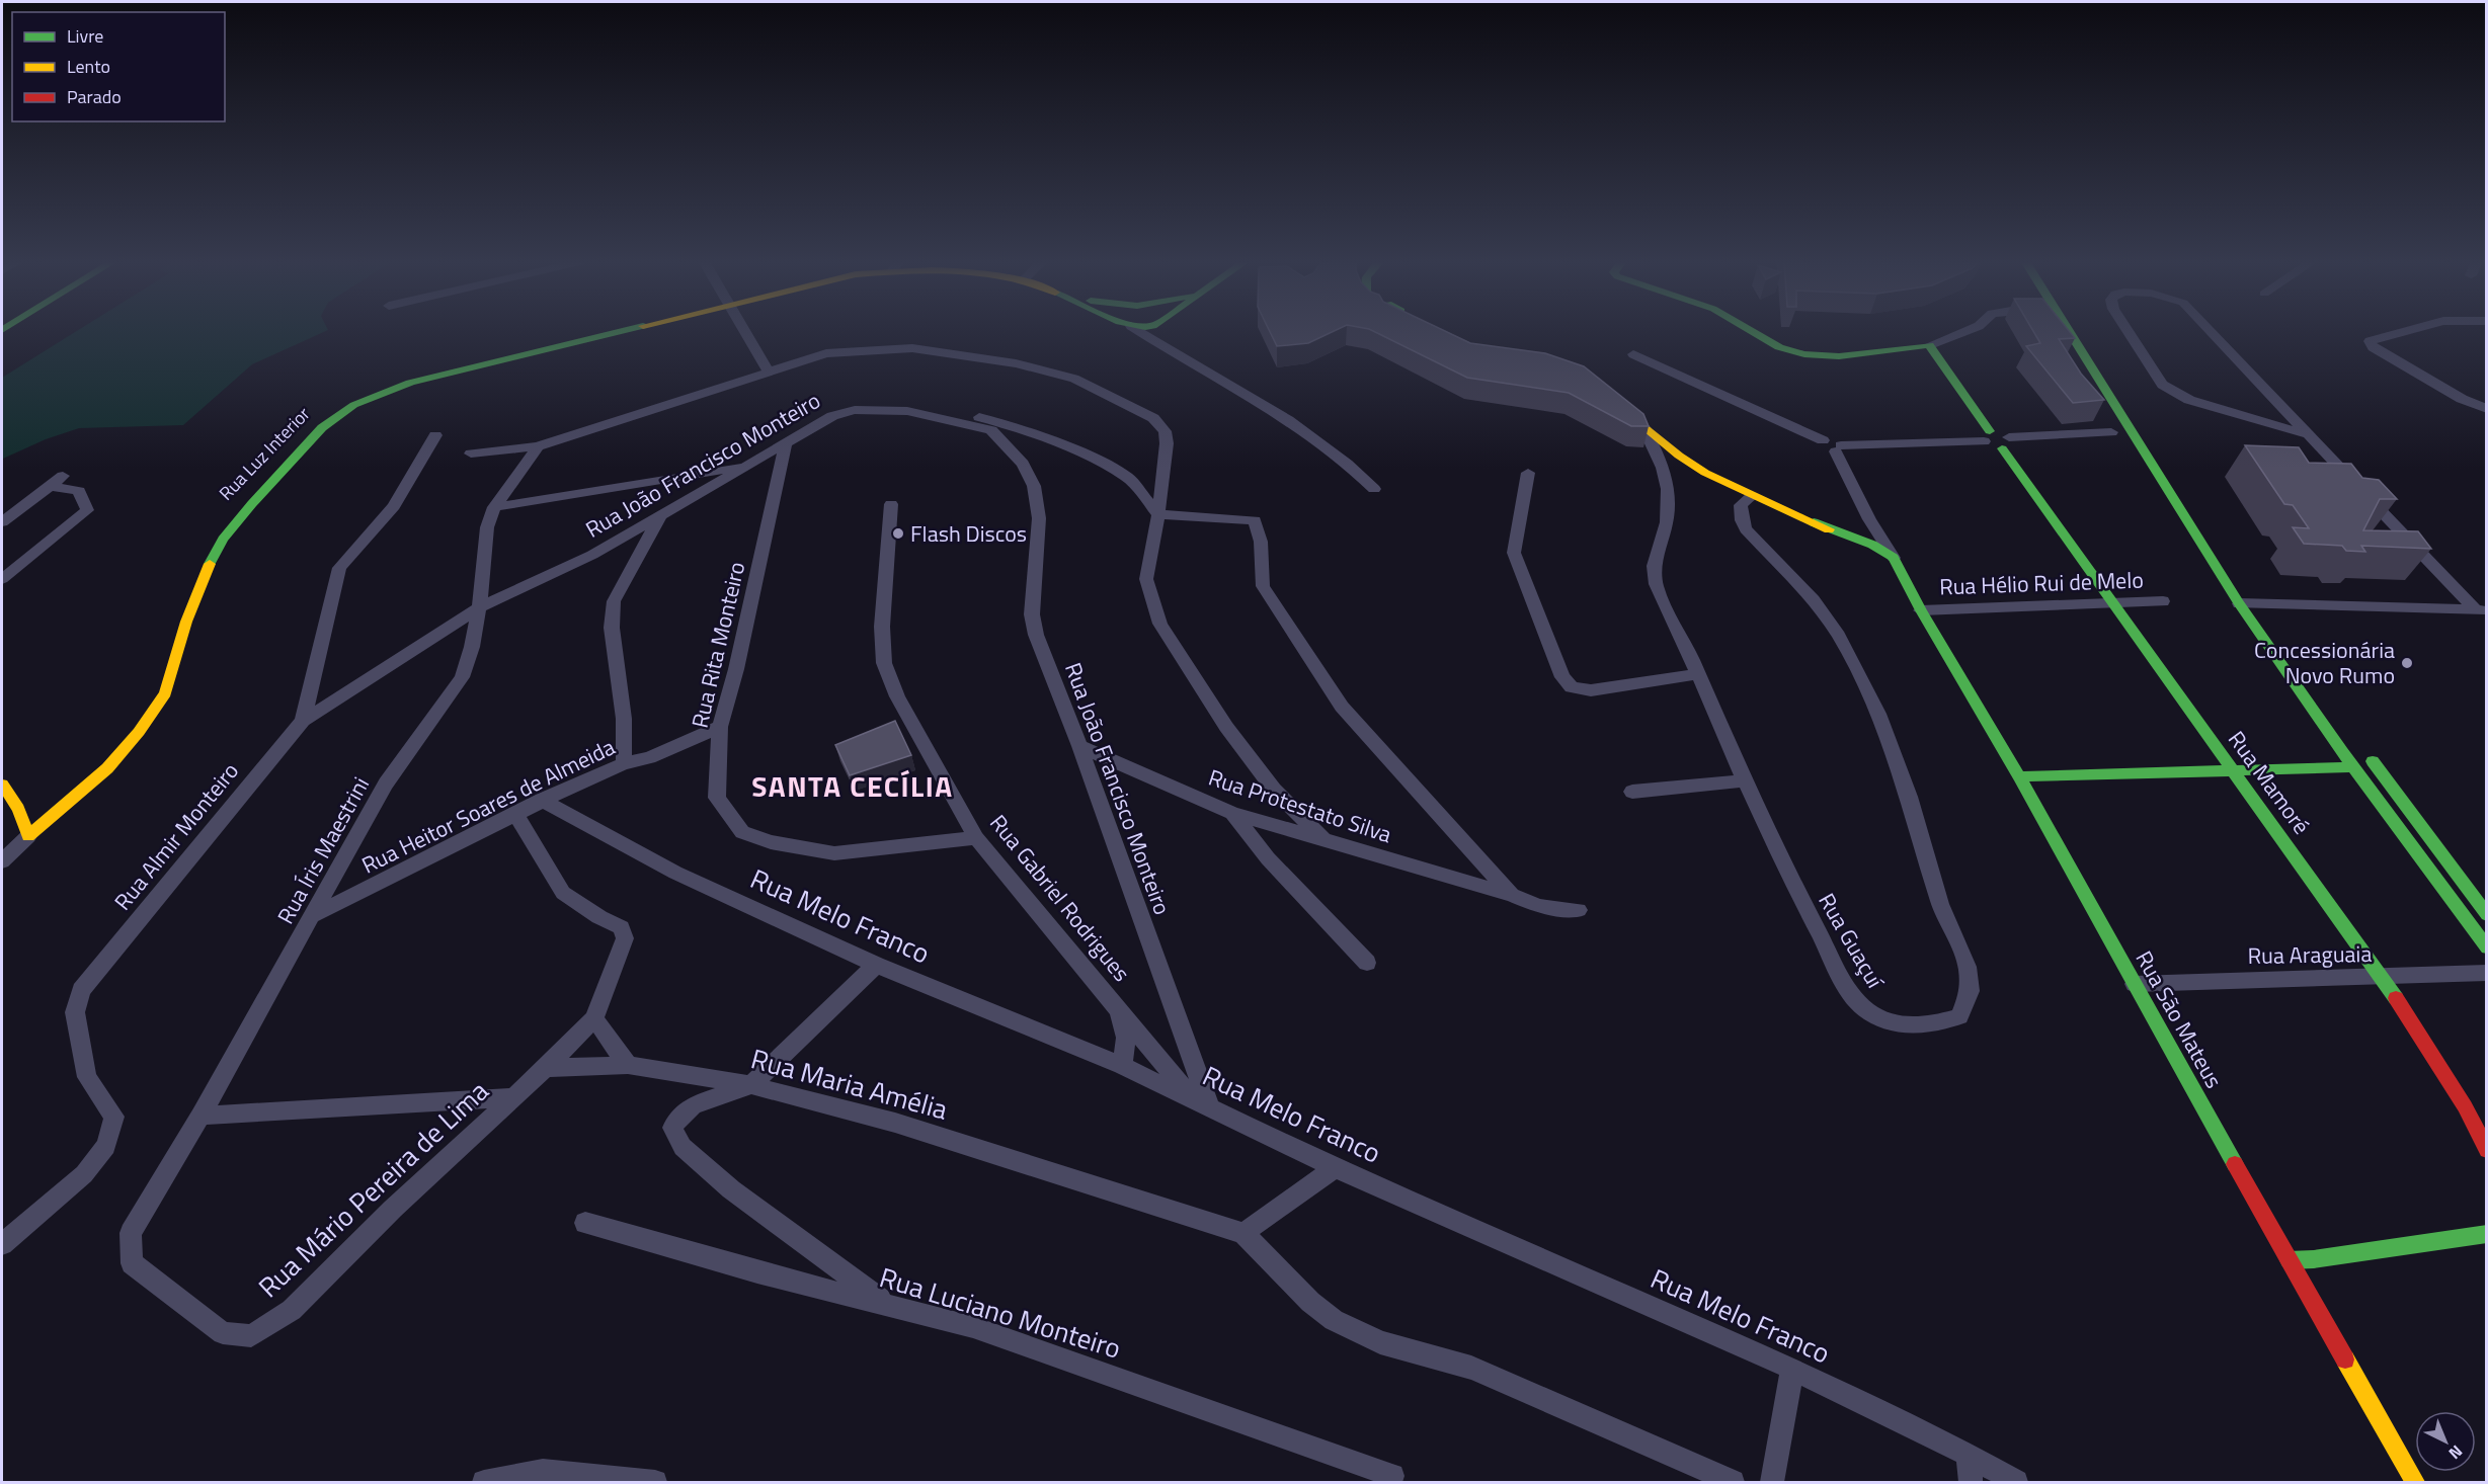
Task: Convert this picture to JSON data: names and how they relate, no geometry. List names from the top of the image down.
{
  "streets": {
    "street": [
      "Rua Luz Interior",
      "Rua João Francisco Monteiro",
      "Rua Hélio Rui de Melo",
      "Rua Rita Monteiro",
      "Rua Mamoré",
      "Rua Heitor Soares de Almeida",
      "Rua Protestato Silva",
      "Rua Almir Monteiro",
      "Rua Íris Maestrini",
      "Rua Gabriel Rodrigues",
      "Rua Melo Franco",
      "Rua Guaçuí",
      "Rua Araguaia",
      "Rua São Mateus",
      "Rua Maria Amélia",
      "Rua Mário Pereira de Lima",
      "Rua Luciano Monteiro"
    ]
  },
  "crossings": [
    ["Rua João Francisco Monteiro", "Rua Rita Monteiro"],
    ["Rua João Francisco Monteiro", "Rua Protestato Silva"],
    ["Rua João Francisco Monteiro", "Rua Almir Monteiro"],
    ["Rua João Francisco Monteiro", "Rua Íris Maestrini"],
    ["Rua João Francisco Monteiro", "Rua Gabriel Rodrigues"],
    ["Rua João Francisco Monteiro", "Rua Melo Franco"],
    ["Rua Hélio Rui de Melo", "Rua Mamoré"],
    ["Rua Hélio Rui de Melo", "Rua São Mateus"],
    ["Rua Rita Monteiro", "Rua Heitor Soares de Almeida"],
    ["Rua Rita Monteiro", "Rua Gabriel Rodrigues"],
    ["Rua Mamoré", "Rua Araguaia"],
    ["Rua Heitor Soares de Almeida", "Rua Íris Maestrini"],
    ["Rua Heitor Soares de Almeida", "Rua Melo Franco"],
    ["Rua Íris Maestrini", "Rua Mário Pereira de Lima"],
    ["Rua Gabriel Rodrigues", "Rua Melo Franco"],
    ["Rua Araguaia", "Rua São Mateus"]
  ],
  "districts": ["SANTA CECÍLIA"],
  "places": ["Flash Discos", "Concessionária Novo Rumo"],
  "legend": ["Livre", "Lento", "Parado"],
  "north": "bottom right"
}
